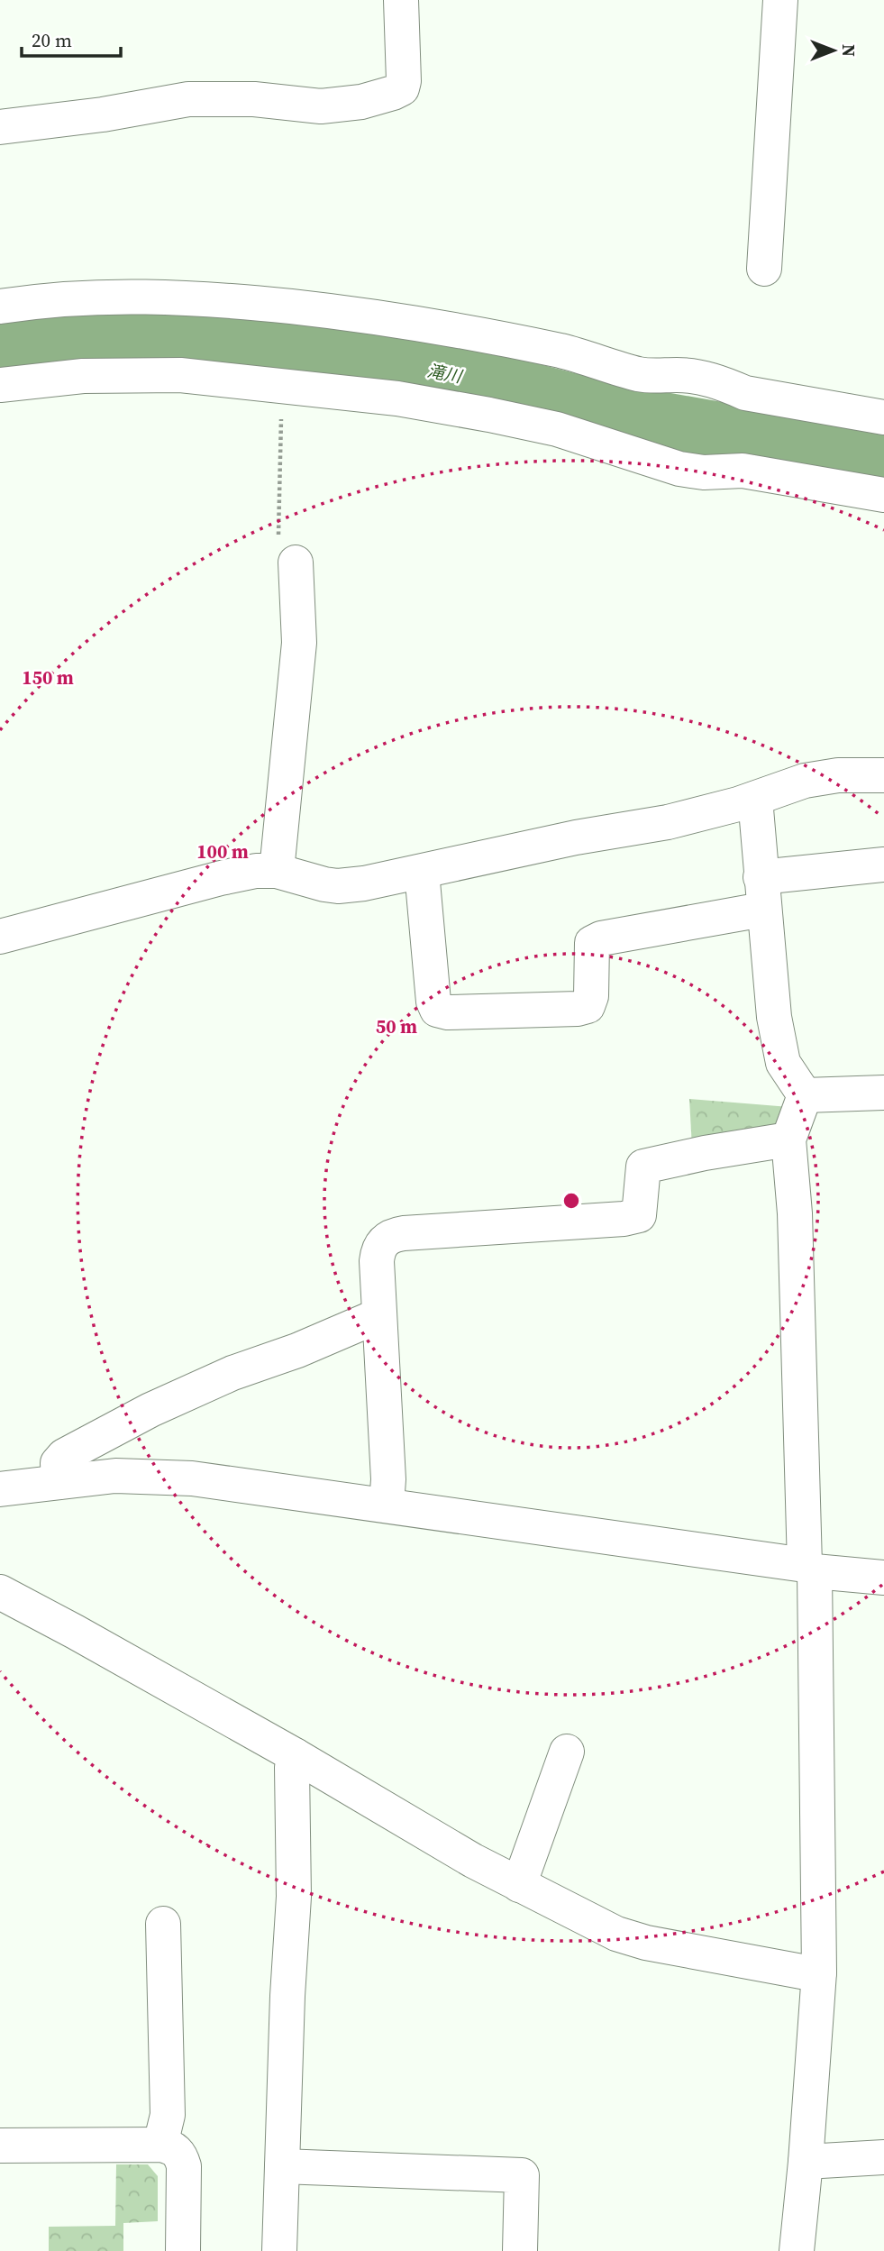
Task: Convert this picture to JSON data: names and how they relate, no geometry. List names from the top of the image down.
{
  "water": ["滝川"],
  "scale_bar": "20 m",
  "north": "right",
  "rings": ["150 m", "100 m", "50 m"]
}
